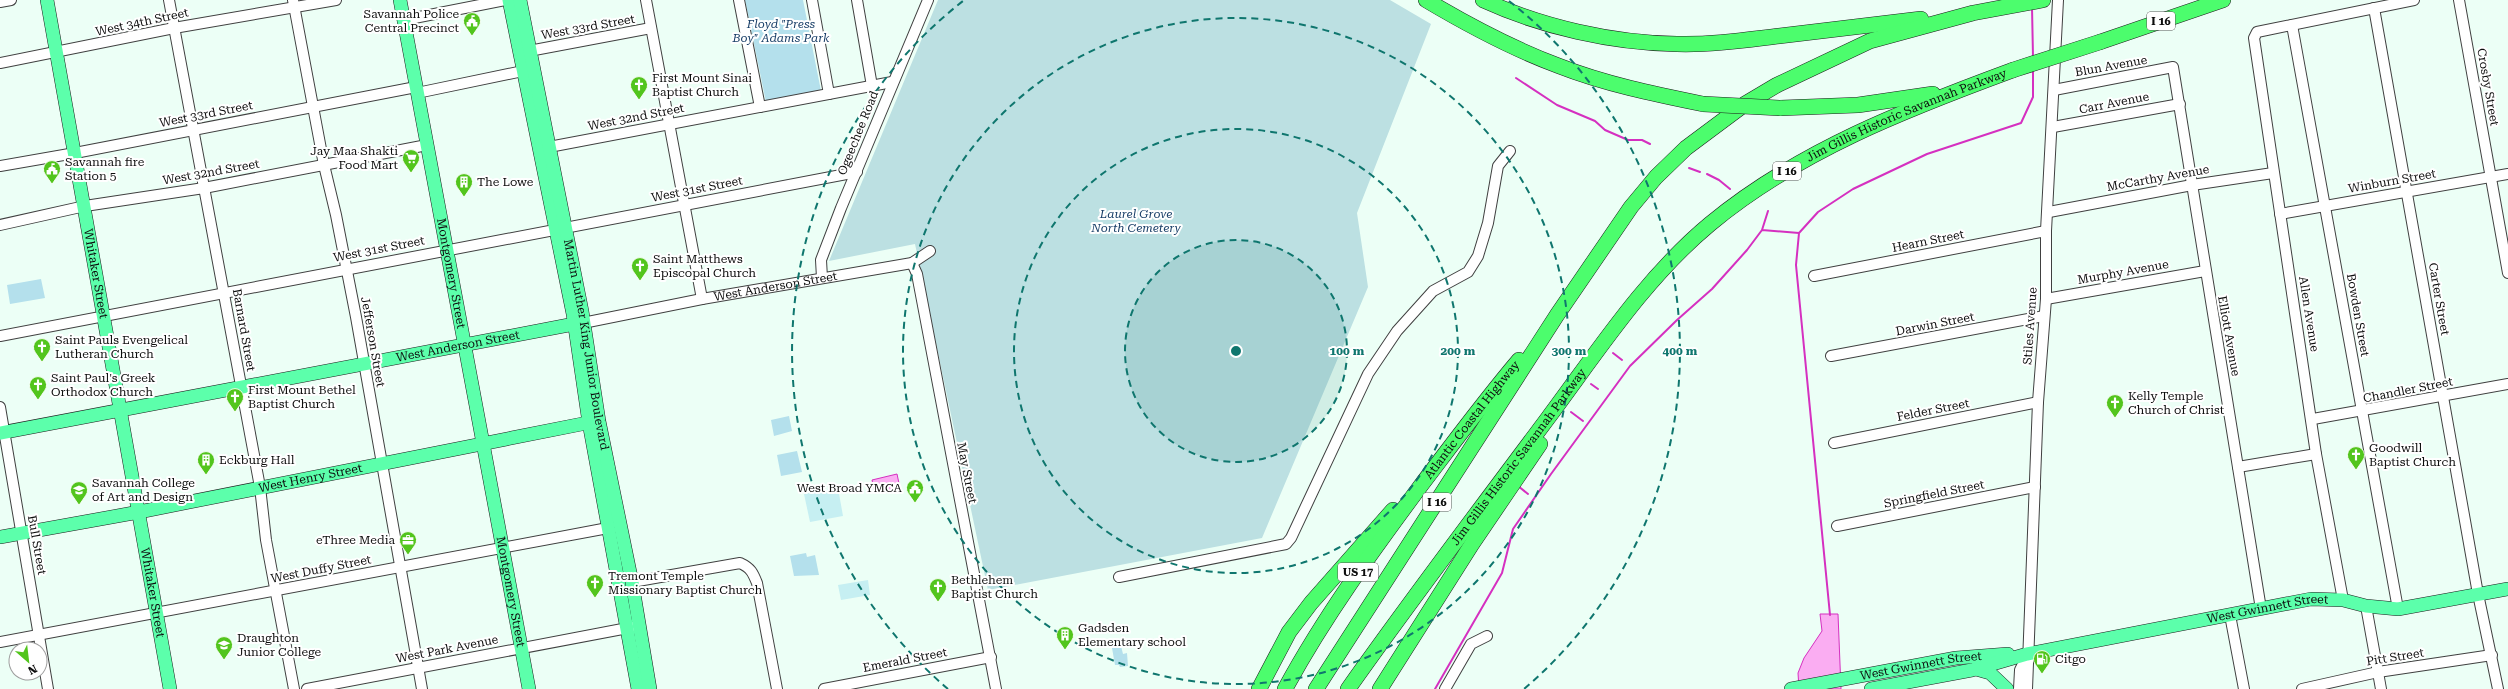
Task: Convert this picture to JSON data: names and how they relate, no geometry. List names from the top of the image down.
{
  "streets": {
    "highway": [
      "I 16",
      "Jim Gillis Historic Savannah Parkway",
      "Atlantic Coastal Highway",
      "US 17"
    ],
    "main road": [
      "Whitaker Street",
      "Montgomery Street",
      "West Anderson Street",
      "Martin Luther King Junior Boulevard",
      "West Henry Street",
      "West Gwinnett Street"
    ],
    "street": [
      "West 34th Street",
      "West 33rd Street",
      "Blun Avenue",
      "Crosby Street",
      "Carr Avenue",
      "West 32nd Street",
      "Ogeechee Road",
      "McCarthy Avenue",
      "Winburn Street",
      "West 31st Street",
      "Hearn Street",
      "Murphy Avenue",
      "Carter Street",
      "Allen Avenue",
      "Bowden Street",
      "Darwin Street",
      "Stiles Avenue",
      "Barnard Street",
      "Elliott Avenue",
      "Jefferson Street",
      "Chandler Street",
      "Felder Street",
      "May Street",
      "Springfield Street",
      "Bull Street",
      "West Duffy Street",
      "West Park Avenue",
      "Pitt Street",
      "Emerald Street"
    ]
  },
  "crossings": [
    ["I 16", "Atlantic Coastal Highway"],
    ["West 34th Street", "Whitaker Street"],
    ["West 34th Street", "Barnard Street"],
    ["West 34th Street", "Jefferson Street"],
    ["West 33rd Street", "Whitaker Street"],
    ["West 33rd Street", "Montgomery Street"],
    ["West 33rd Street", "Barnard Street"],
    ["West 33rd Street", "Jefferson Street"],
    ["West 33rd Street", "Martin Luther King Junior Boulevard"],
    ["Blun Avenue", "Stiles Avenue"],
    ["Blun Avenue", "Elliott Avenue"],
    ["Crosby Street", "Winburn Street"],
    ["Carr Avenue", "Stiles Avenue"],
    ["Carr Avenue", "Elliott Avenue"],
    ["West 32nd Street", "Ogeechee Road"],
    ["West 32nd Street", "Whitaker Street"],
    ["West 32nd Street", "Montgomery Street"],
    ["West 32nd Street", "Barnard Street"],
    ["West 32nd Street", "Jefferson Street"],
    ["West 32nd Street", "Martin Luther King Junior Boulevard"],
    ["Ogeechee Road", "West 31st Street"],
    ["Ogeechee Road", "West Anderson Street"],
    ["McCarthy Avenue", "Allen Avenue"],
    ["McCarthy Avenue", "Stiles Avenue"],
    ["McCarthy Avenue", "Elliott Avenue"],
    ["Winburn Street", "Carter Street"],
    ["Winburn Street", "Allen Avenue"],
    ["Winburn Street", "Bowden Street"],
    ["West 31st Street", "Whitaker Street"],
    ["West 31st Street", "Montgomery Street"],
    ["West 31st Street", "Barnard Street"],
    ["West 31st Street", "Jefferson Street"],
    ["West 31st Street", "Martin Luther King Junior Boulevard"],
    ["Hearn Street", "Stiles Avenue"],
    ["Murphy Avenue", "Stiles Avenue"],
    ["Murphy Avenue", "Elliott Avenue"],
    ["Whitaker Street", "West Anderson Street"],
    ["Whitaker Street", "West Henry Street"],
    ["Whitaker Street", "West Duffy Street"],
    ["Montgomery Street", "West Anderson Street"],
    ["Montgomery Street", "West Henry Street"],
    ["Montgomery Street", "West Duffy Street"],
    ["Montgomery Street", "West Park Avenue"],
    ["West Anderson Street", "Barnard Street"],
    ["West Anderson Street", "Jefferson Street"],
    ["West Anderson Street", "Martin Luther King Junior Boulevard"],
    ["West Anderson Street", "May Street"],
    ["West Anderson Street", "Bull Street"],
    ["Carter Street", "Chandler Street"],
    ["Carter Street", "West Gwinnett Street"],
    ["Carter Street", "Pitt Street"],
    ["Allen Avenue", "Bowden Street"],
    ["Allen Avenue", "Chandler Street"],
    ["Allen Avenue", "West Gwinnett Street"],
    ["Bowden Street", "Chandler Street"],
    ["Bowden Street", "West Gwinnett Street"],
    ["Darwin Street", "Stiles Avenue"],
    ["Stiles Avenue", "Felder Street"],
    ["Stiles Avenue", "Springfield Street"],
    ["Stiles Avenue", "West Gwinnett Street"],
    ["Barnard Street", "West Henry Street"],
    ["Barnard Street", "West Duffy Street"],
    ["Elliott Avenue", "West Gwinnett Street"],
    ["Jefferson Street", "West Henry Street"],
    ["Jefferson Street", "West Duffy Street"],
    ["Jefferson Street", "West Park Avenue"],
    ["Martin Luther King Junior Boulevard", "West Henry Street"],
    ["Martin Luther King Junior Boulevard", "West Duffy Street"],
    ["Martin Luther King Junior Boulevard", "West Park Avenue"],
    ["May Street", "Emerald Street"],
    ["West Henry Street", "Bull Street"],
    ["Bull Street", "West Duffy Street"]
  ],
  "parks": ["Floyd \"Press Boy\" Adams Park", "Laurel Grove North Cemetery"],
  "places": {
    "public building": ["Savannah Police Central Precinct", "Savannah fire Station 5", "West Broad YMCA"],
    "church": [
      "First Mount Sinai Baptist Church",
      "Saint Matthews Episcopal Church",
      "Saint Pauls Evengelical Lutheran Church",
      "Saint Paul's Greek Orthodox Church",
      "First Mount Bethel Baptist Church",
      "Kelly Temple Church of Christ",
      "Goodwill Baptist Church",
      "Tremont Temple Missionary Baptist Church",
      "Bethlehem Baptist Church"
    ],
    "supermarket": ["Jay Maa Shakti Food Mart"],
    "building": ["The Lowe", "Eckburg Hall", "Gadsden Elementary school"],
    "school or university": ["Savannah College of Art and Design", "Draughton Junior College"],
    "office": ["eThree Media"],
    "fuel station": ["Citgo"]
  },
  "north": "bottom right",
  "rings": [
    "100 m",
    "200 m",
    "300 m",
    "400 m"
  ]
}
